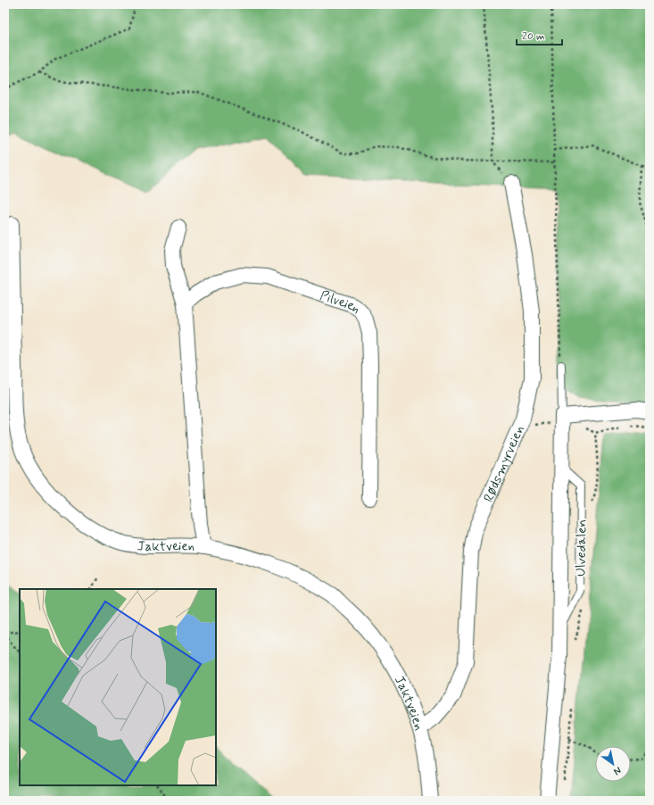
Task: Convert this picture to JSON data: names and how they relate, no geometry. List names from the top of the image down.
{
  "streets": {
    "street": [
      "Pilveien",
      "Rødsmyrveien",
      "Jaktveien",
      "Ulvedalen"
    ]
  },
  "crossings": [
    ["Rødsmyrveien", "Jaktveien"]
  ],
  "scale_bar": "20 m",
  "north": "bottom right"
}
